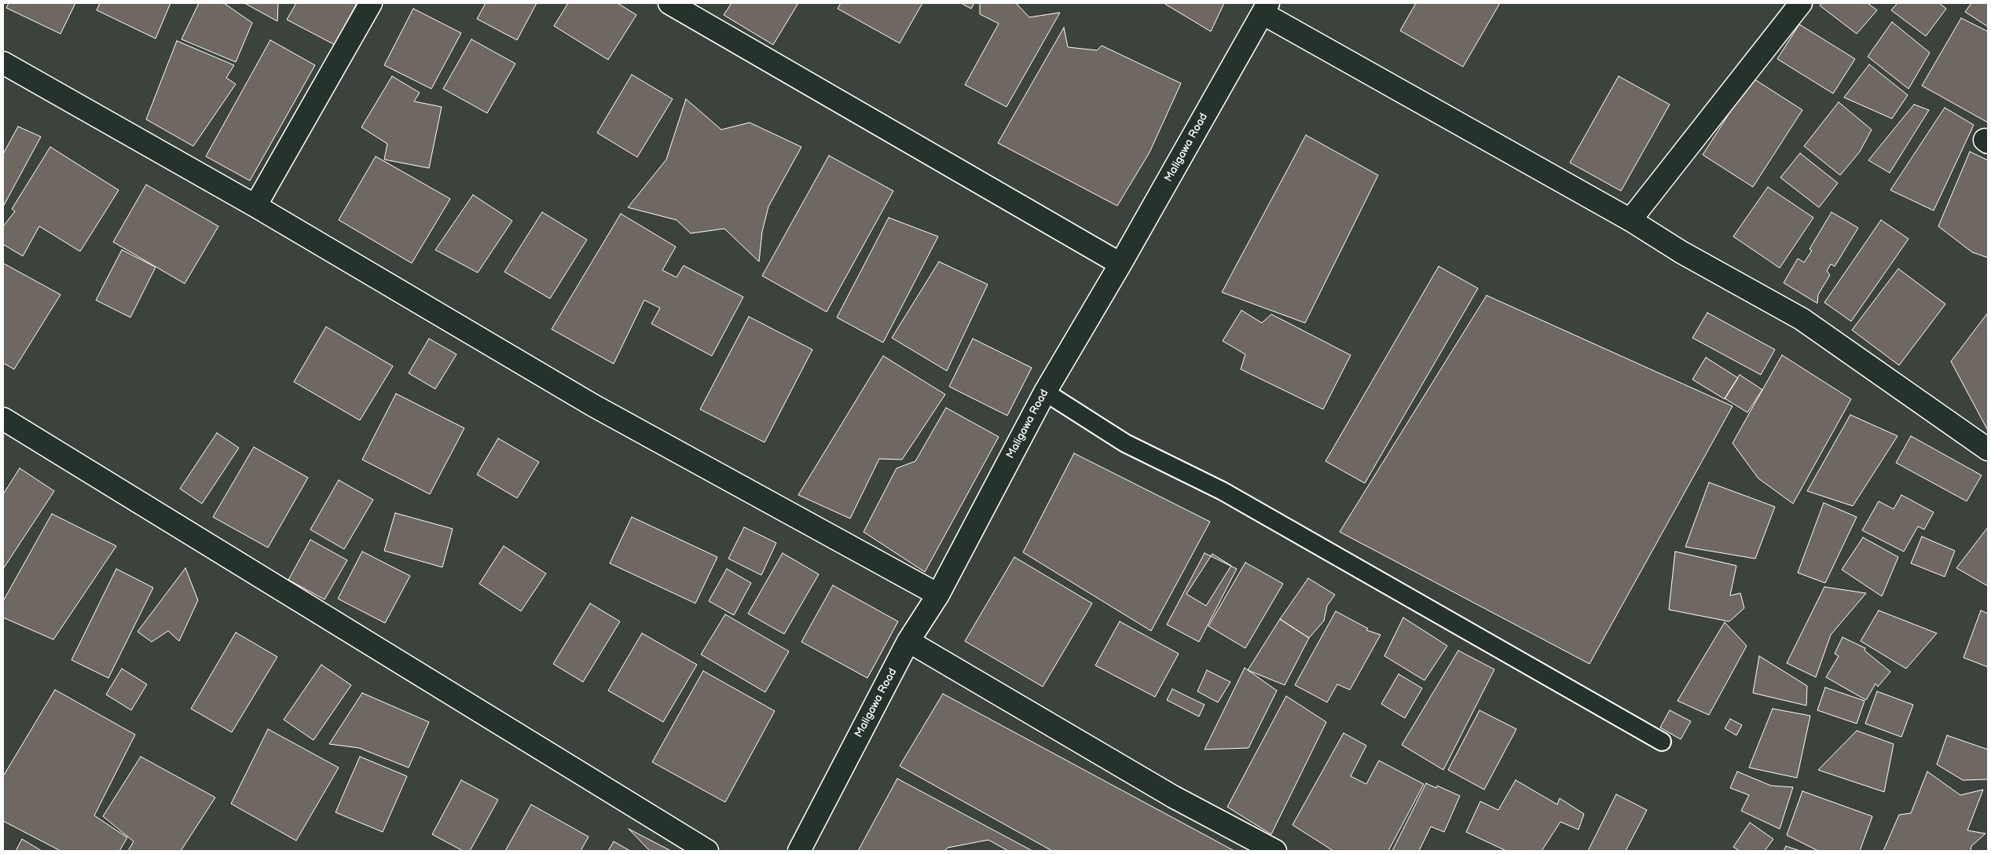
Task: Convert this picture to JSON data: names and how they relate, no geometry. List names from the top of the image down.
{
  "streets": {
    "street": ["Maligawa Road"]
  }
}
